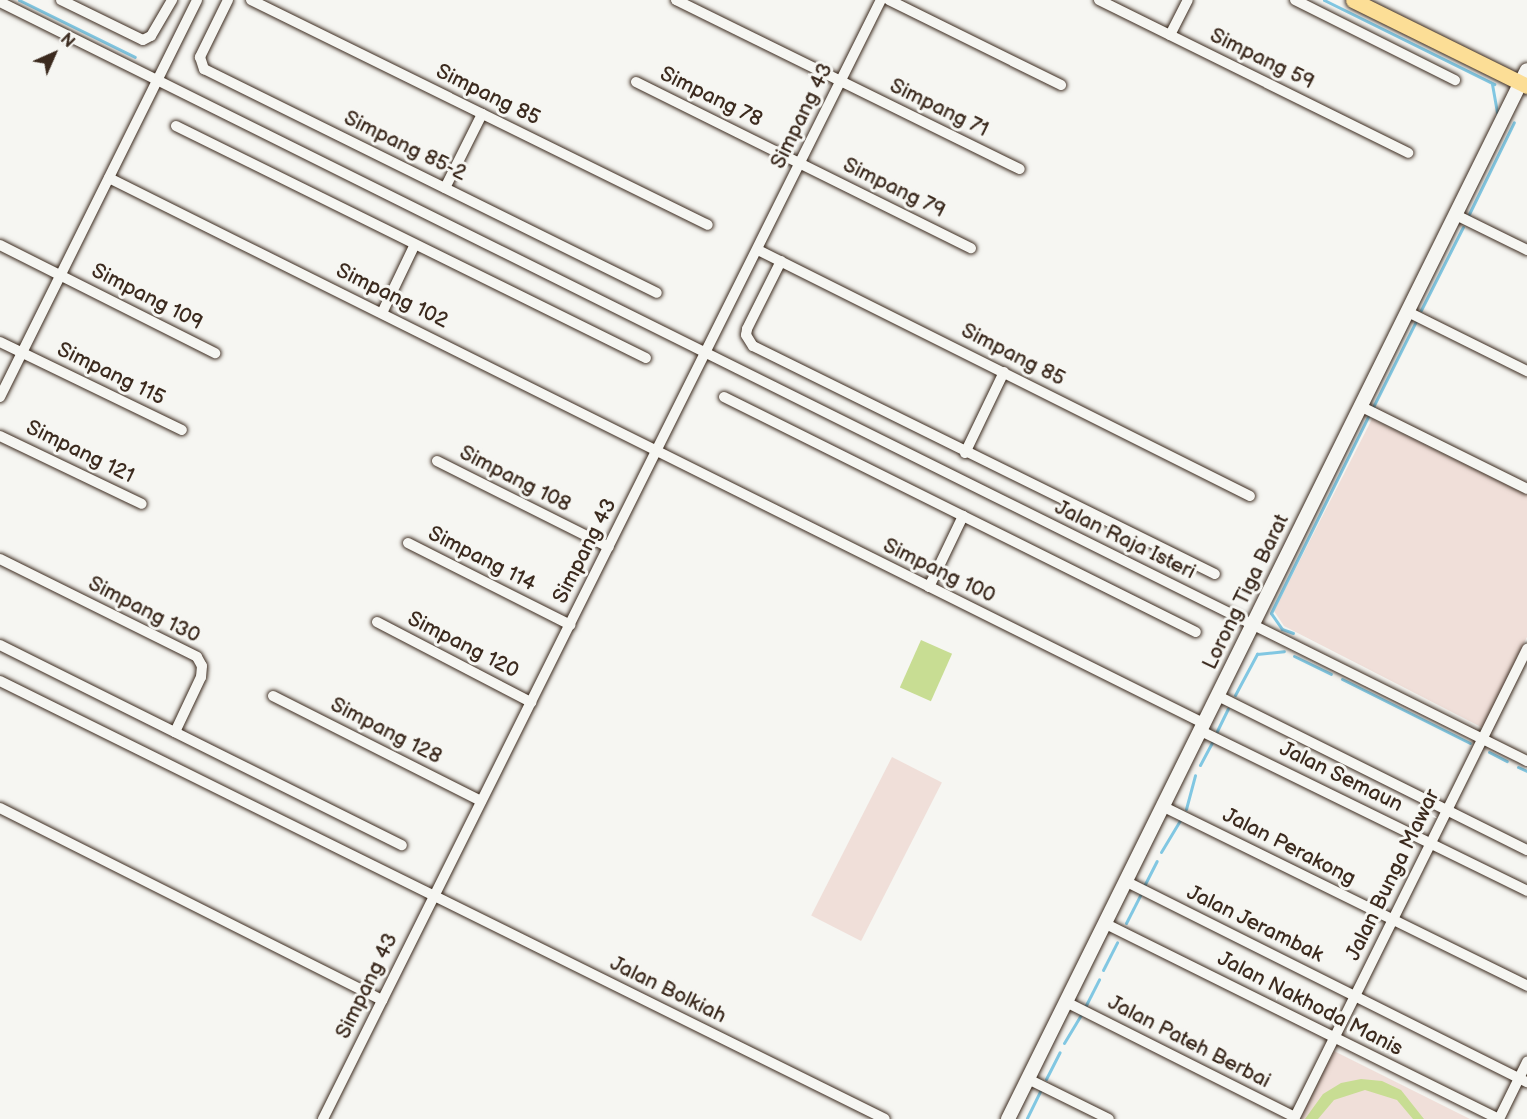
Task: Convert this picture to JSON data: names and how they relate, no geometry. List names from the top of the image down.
{
  "streets": {
    "main road": ["Lorong Tiga Barat"],
    "street": [
      "Simpang 59",
      "Simpang 85",
      "Simpang 78",
      "Simpang 71",
      "Simpang 43",
      "Simpang 85-2",
      "Simpang 79",
      "Simpang 102",
      "Simpang 109",
      "Simpang 115",
      "Simpang 121",
      "Simpang 108",
      "Jalan Raja Isteri",
      "Simpang 114",
      "Simpang 100",
      "Simpang 130",
      "Simpang 120",
      "Simpang 128",
      "Jalan Semaun",
      "Jalan Perakong",
      "Jalan Bunga Mawar",
      "Jalan Jerambak",
      "Jalan Bolkiah",
      "Jalan Nakhoda Manis",
      "Jalan Pateh Berbai"
    ]
  },
  "crossings": [
    ["Simpang 85", "Simpang 43"],
    ["Simpang 78", "Simpang 43"],
    ["Simpang 78", "Simpang 79"],
    ["Simpang 71", "Simpang 43"],
    ["Simpang 43", "Simpang 79"],
    ["Simpang 43", "Simpang 102"],
    ["Simpang 43", "Simpang 108"],
    ["Simpang 43", "Jalan Raja Isteri"],
    ["Simpang 43", "Simpang 114"],
    ["Simpang 43", "Simpang 100"],
    ["Simpang 43", "Simpang 120"],
    ["Simpang 43", "Simpang 128"],
    ["Simpang 43", "Jalan Bolkiah"],
    ["Simpang 102", "Simpang 100"],
    ["Jalan Raja Isteri", "Lorong Tiga Barat"],
    ["Jalan Raja Isteri", "Jalan Bunga Mawar"],
    ["Simpang 100", "Lorong Tiga Barat"],
    ["Simpang 100", "Jalan Semaun"],
    ["Lorong Tiga Barat", "Jalan Semaun"],
    ["Lorong Tiga Barat", "Jalan Perakong"],
    ["Lorong Tiga Barat", "Jalan Jerambak"],
    ["Lorong Tiga Barat", "Jalan Nakhoda Manis"],
    ["Lorong Tiga Barat", "Jalan Pateh Berbai"],
    ["Jalan Semaun", "Jalan Bunga Mawar"],
    ["Jalan Perakong", "Jalan Bunga Mawar"],
    ["Jalan Bunga Mawar", "Jalan Jerambak"],
    ["Jalan Bunga Mawar", "Jalan Nakhoda Manis"],
    ["Jalan Bunga Mawar", "Jalan Pateh Berbai"]
  ],
  "north": "top right"
}
